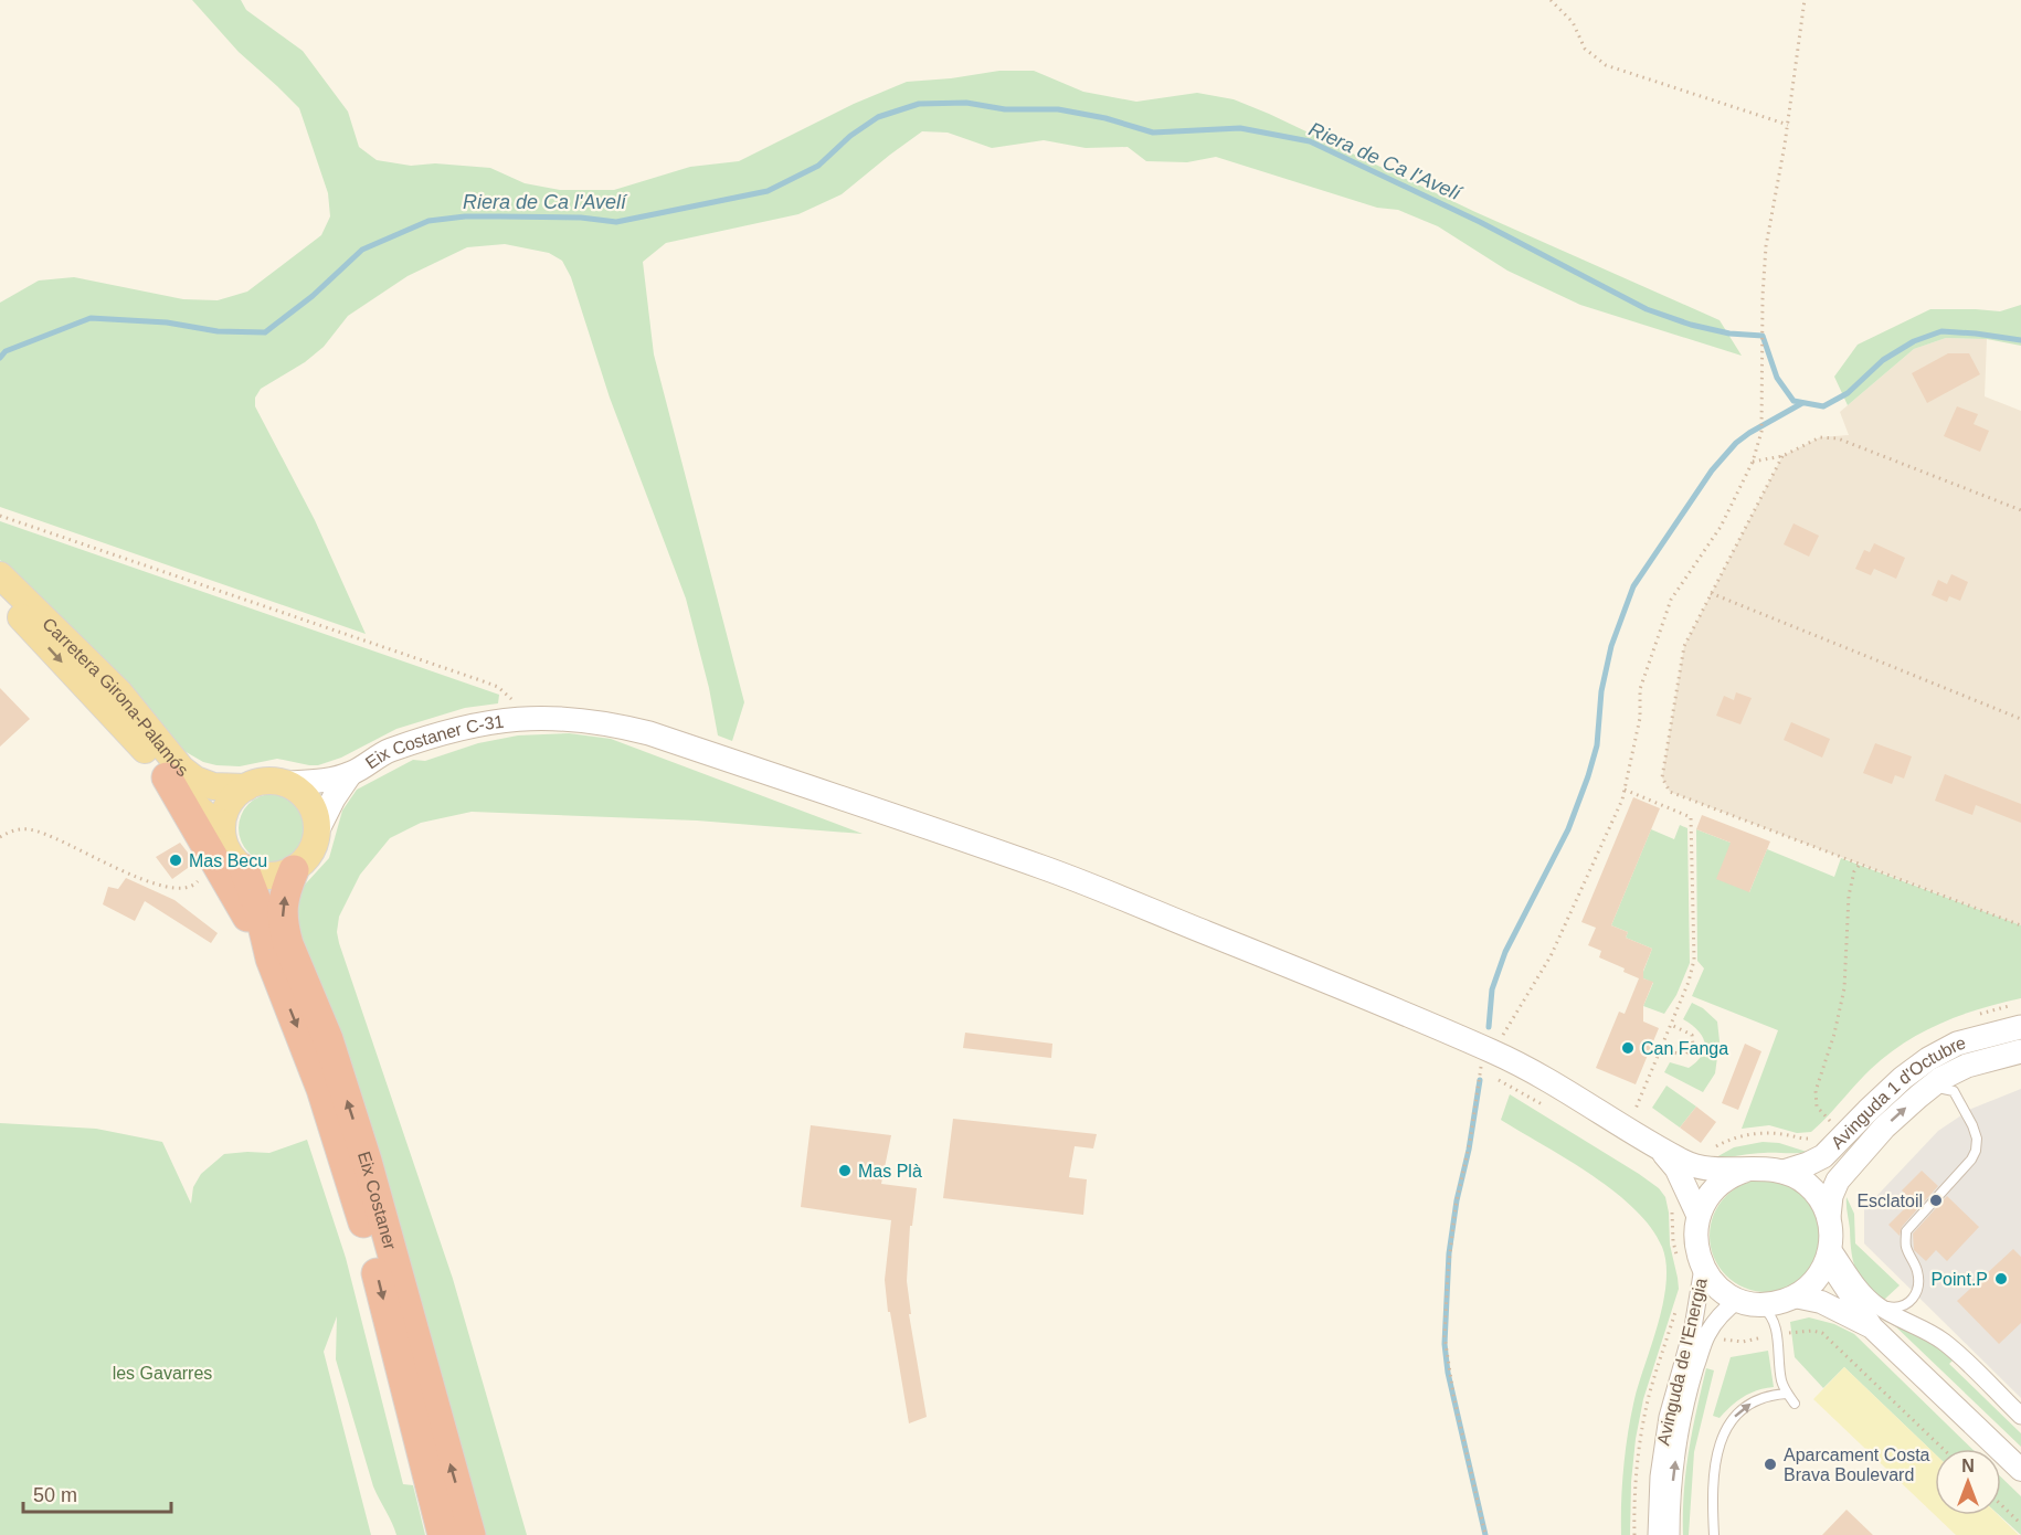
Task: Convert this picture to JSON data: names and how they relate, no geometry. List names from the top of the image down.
{
  "streets": {
    "highway": ["Eix Costaner"],
    "main road": ["Carretera Girona-Palamós", "Eix Costaner C-31", "Avinguda 1 d'Octubre"],
    "street": ["Avinguda de l'Energia"]
  },
  "crossings": [
    ["Carretera Girona-Palamós", "Eix Costaner C-31"],
    ["Carretera Girona-Palamós", "Eix Costaner"],
    ["Eix Costaner C-31", "Avinguda 1 d'Octubre"],
    ["Eix Costaner C-31", "Eix Costaner"],
    ["Eix Costaner C-31", "Avinguda de l'Energia"],
    ["Avinguda 1 d'Octubre", "Avinguda de l'Energia"]
  ],
  "water": ["Riera de Ca l'Avelí"],
  "parks": ["les Gavarres"],
  "places": [
    "Mas Becu",
    "Can Fanga",
    "Mas Plà",
    "Esclatoil",
    "Point.P",
    "Aparcament Costa Brava Boulevard"
  ],
  "scale_bar": "50 m",
  "north": "top"
}
